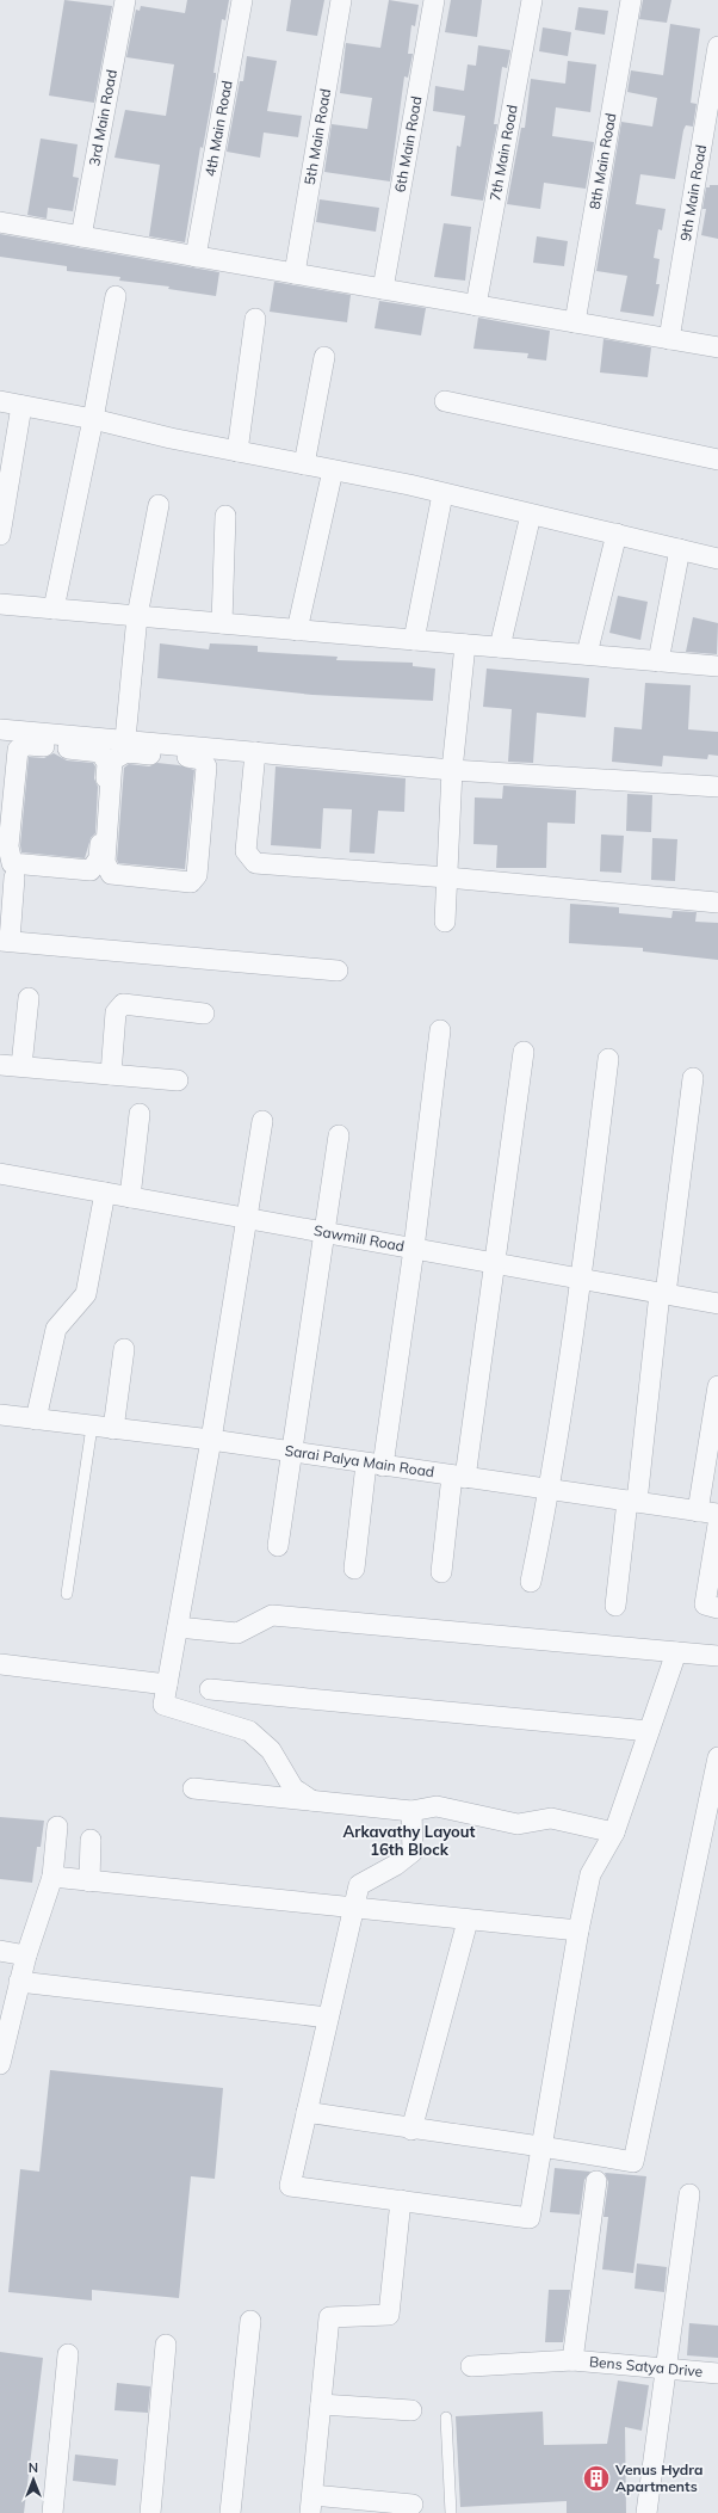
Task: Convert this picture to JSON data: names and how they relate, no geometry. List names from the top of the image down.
{
  "streets": {
    "street": [
      "3rd Main Road",
      "4th Main Road",
      "5th Main Road",
      "6th Main Road",
      "7th Main Road",
      "8th Main Road",
      "9th Main Road",
      "Sawmill Road",
      "Sarai Palya Main Road",
      "Bens Satya Drive"
    ]
  },
  "districts": ["Arkavathy Layout 16th Block"],
  "places": {
    "building": ["Venus Hydra Apartments"]
  },
  "north": "top"
}
